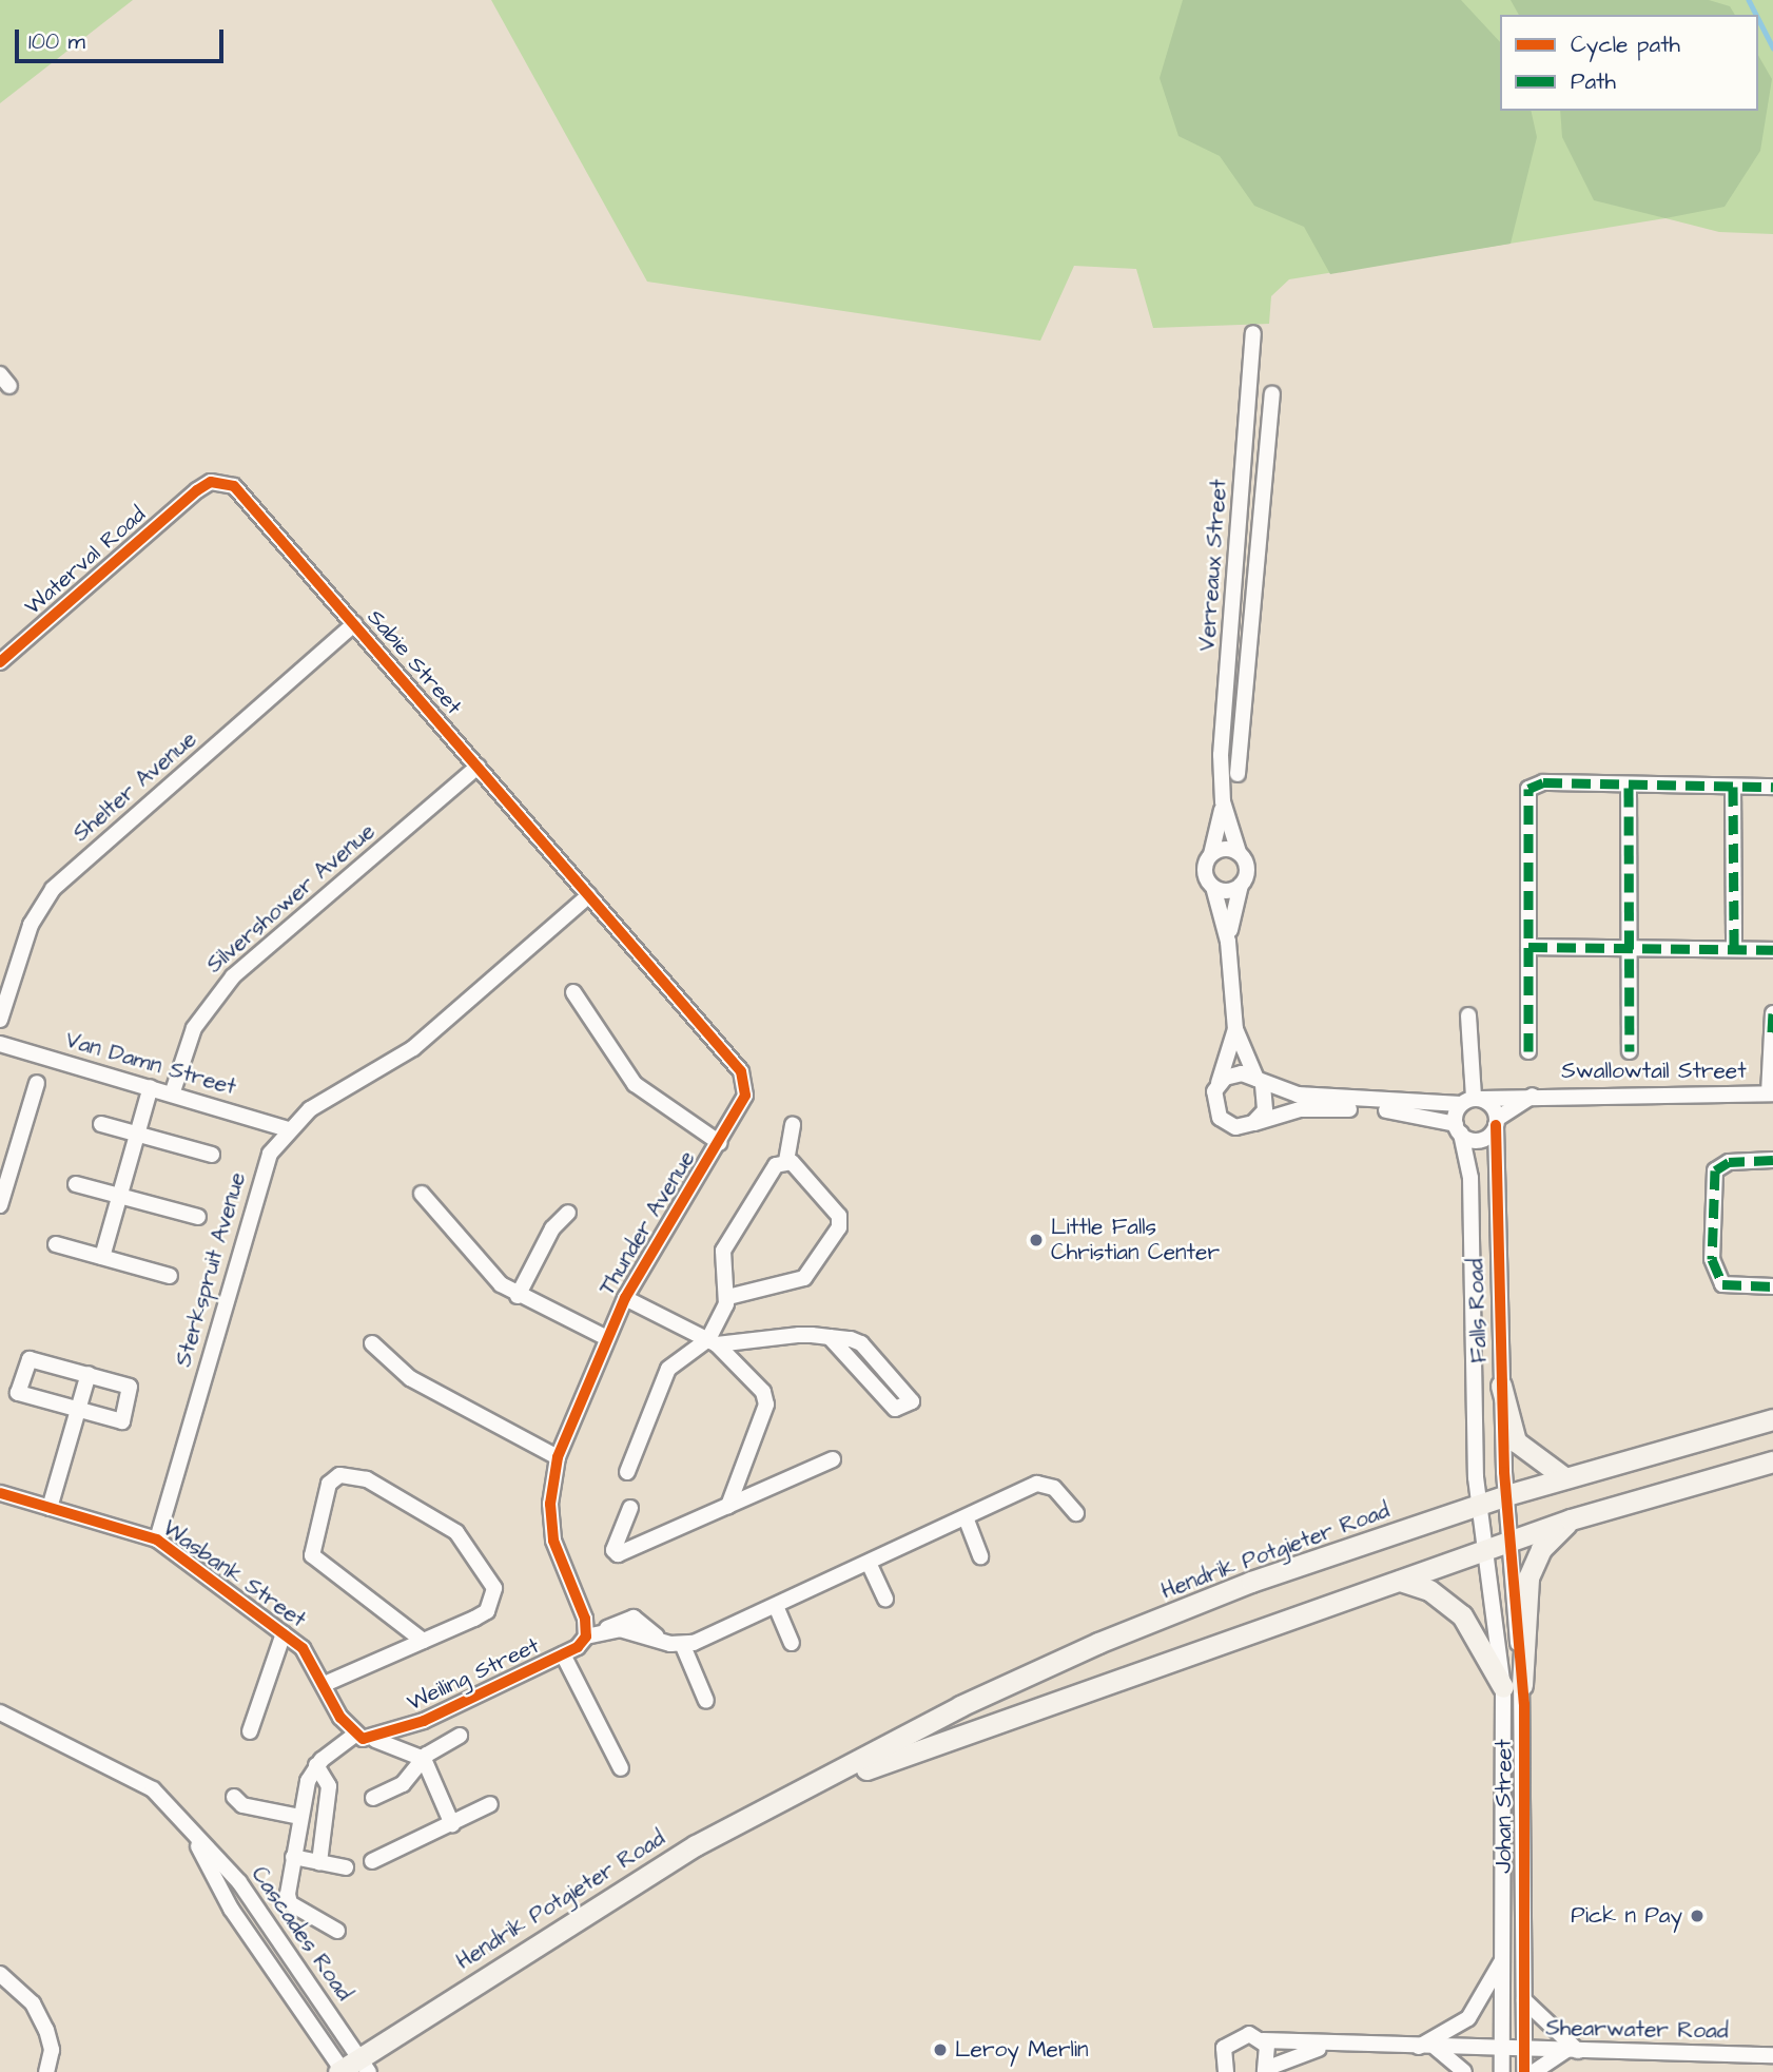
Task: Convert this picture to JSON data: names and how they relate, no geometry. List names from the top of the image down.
{
  "streets": {
    "main road": ["Hendrik Potgieter Road"],
    "street": [
      "Waterval Road",
      "Verreaux Street",
      "Sabie Street",
      "Shelter Avenue",
      "Silvershower Avenue",
      "Van Damn Street",
      "Swallowtail Street",
      "Thunder Avenue",
      "Sterkspruit Avenue",
      "Falls Road",
      "Wasbank Street",
      "Weiling Street",
      "Johan Street",
      "Cascades Road",
      "Shearwater Road"
    ]
  },
  "crossings": [
    ["Waterval Road", "Sabie Street"],
    ["Sabie Street", "Shelter Avenue"],
    ["Sabie Street", "Silvershower Avenue"],
    ["Sabie Street", "Thunder Avenue"],
    ["Silvershower Avenue", "Van Damn Street"],
    ["Van Damn Street", "Sterkspruit Avenue"],
    ["Swallowtail Street", "Falls Road"],
    ["Thunder Avenue", "Weiling Street"],
    ["Sterkspruit Avenue", "Wasbank Street"],
    ["Falls Road", "Hendrik Potgieter Road"],
    ["Falls Road", "Johan Street"],
    ["Hendrik Potgieter Road", "Johan Street"],
    ["Hendrik Potgieter Road", "Cascades Road"],
    ["Johan Street", "Shearwater Road"]
  ],
  "places": ["Little Falls Christian Center", "Pick n Pay", "Leroy Merlin"],
  "legend": ["Cycle path", "Path"],
  "scale_bar": "100 m"
}
